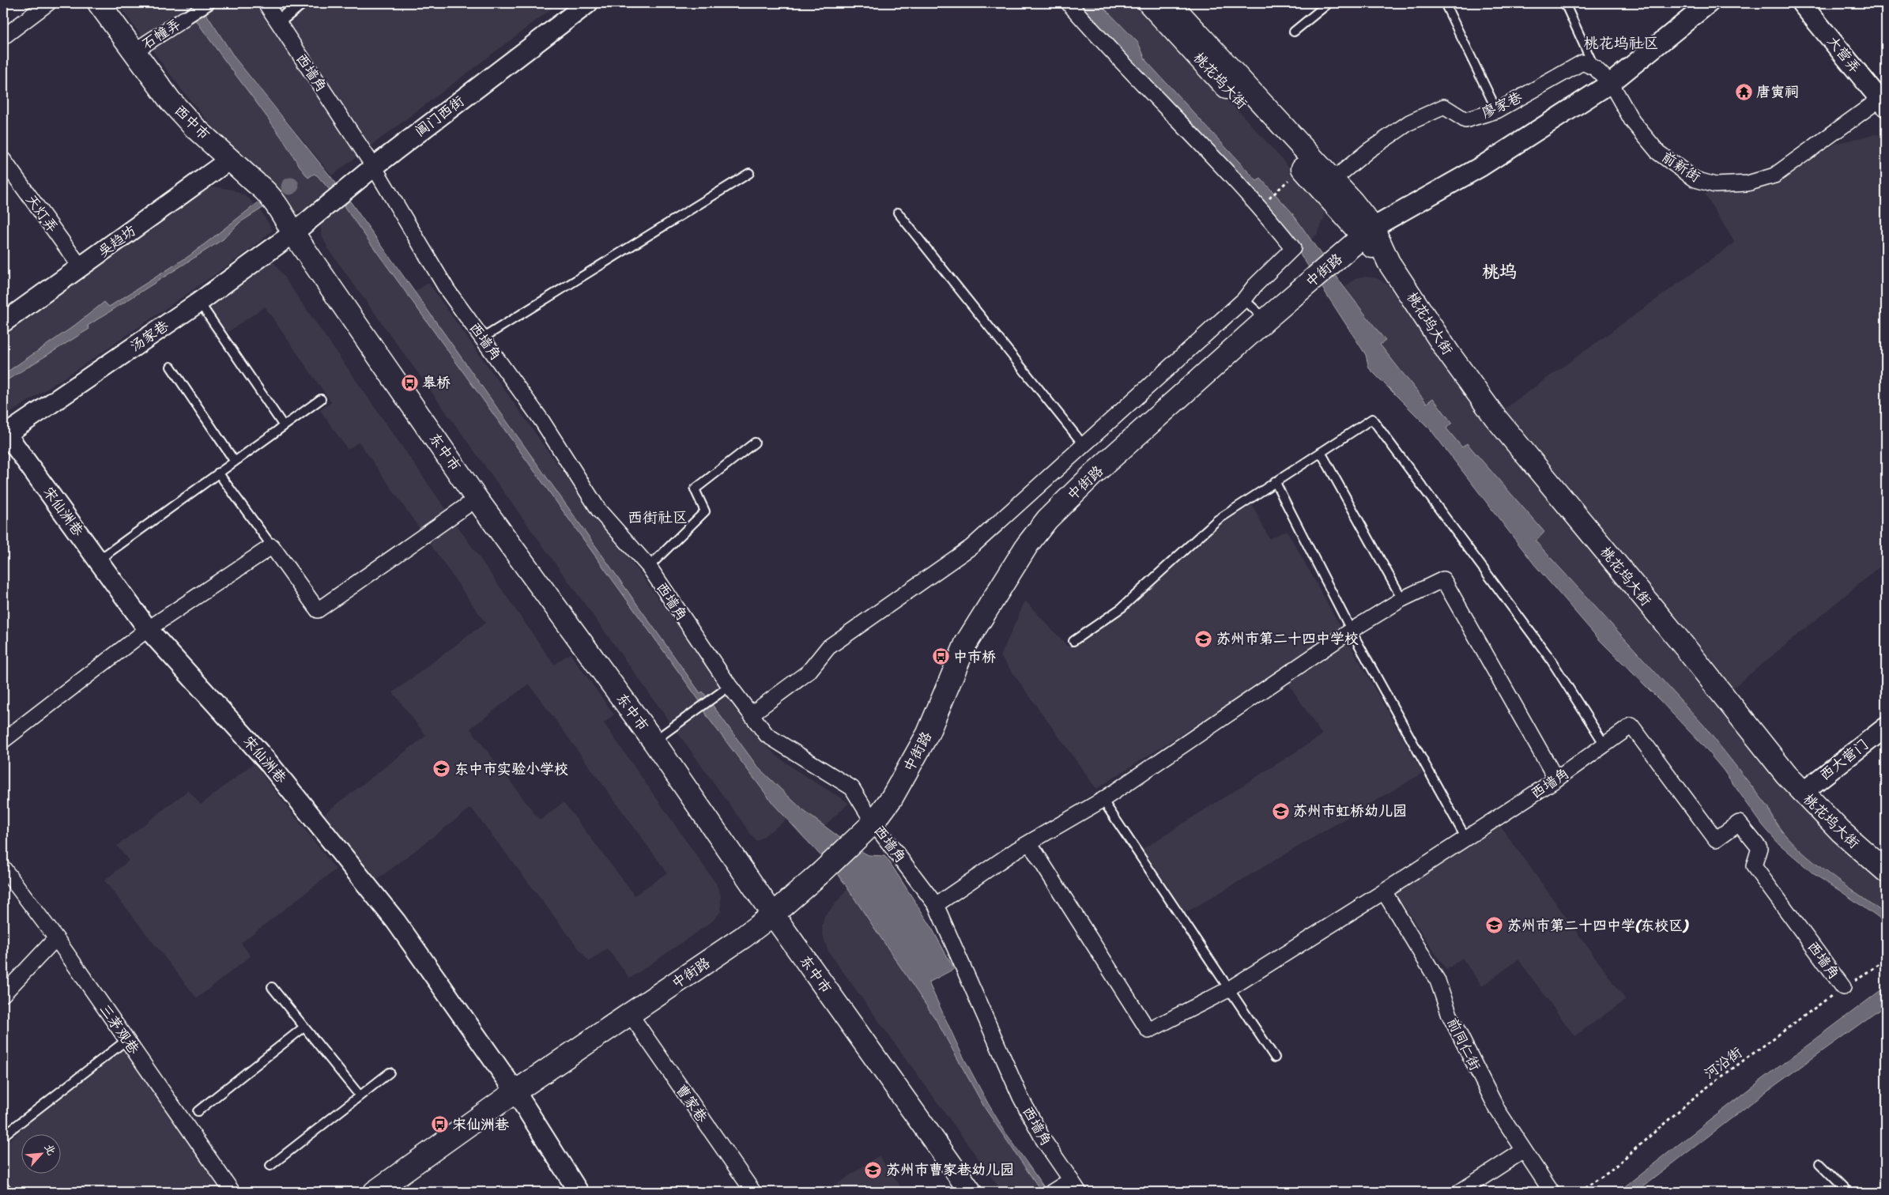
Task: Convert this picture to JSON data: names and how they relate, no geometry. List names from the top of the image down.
{
  "streets": {
    "main road": [
      "桃花坞大街",
      "西中市",
      "中街路",
      "东中市"
    ],
    "street": [
      "石幢弄",
      "大营弄",
      "西墙角",
      "廖家巷",
      "阊门西街",
      "前新街",
      "天灯弄",
      "吴趋坊",
      "汤家巷",
      "宋仙洲巷",
      "西大营门",
      "三茅观巷",
      "前同仁街",
      "曹家巷"
    ],
    "path": ["河沿街"]
  },
  "crossings": [
    ["石幢弄", "西中市"],
    ["大营弄", "前新街"],
    ["西墙角", "阊门西街"],
    ["西墙角", "中街路"],
    ["西墙角", "前同仁街"],
    ["西墙角", "河沿街"],
    ["桃花坞大街", "廖家巷"],
    ["桃花坞大街", "中街路"],
    ["桃花坞大街", "西大营门"],
    ["阊门西街", "西中市"],
    ["阊门西街", "汤家巷"],
    ["阊门西街", "东中市"],
    ["西中市", "吴趋坊"],
    ["西中市", "汤家巷"],
    ["西中市", "东中市"],
    ["天灯弄", "吴趋坊"],
    ["中街路", "东中市"],
    ["中街路", "宋仙洲巷"],
    ["中街路", "曹家巷"],
    ["汤家巷", "东中市"],
    ["汤家巷", "宋仙洲巷"]
  ],
  "districts": ["桃花坞社区", "桃坞", "西街社区"],
  "places": {
    "temple": ["唐寅祠"],
    "bus stop": ["皋桥", "中市桥", "宋仙洲巷"],
    "school or university": [
      "苏州市第二十四中学校",
      "东中市实验小学校",
      "苏州市虹桥幼儿园",
      "苏州市第二十四中学(东校区)",
      "苏州市曹家巷幼儿园"
    ]
  },
  "north": "top right"
}
